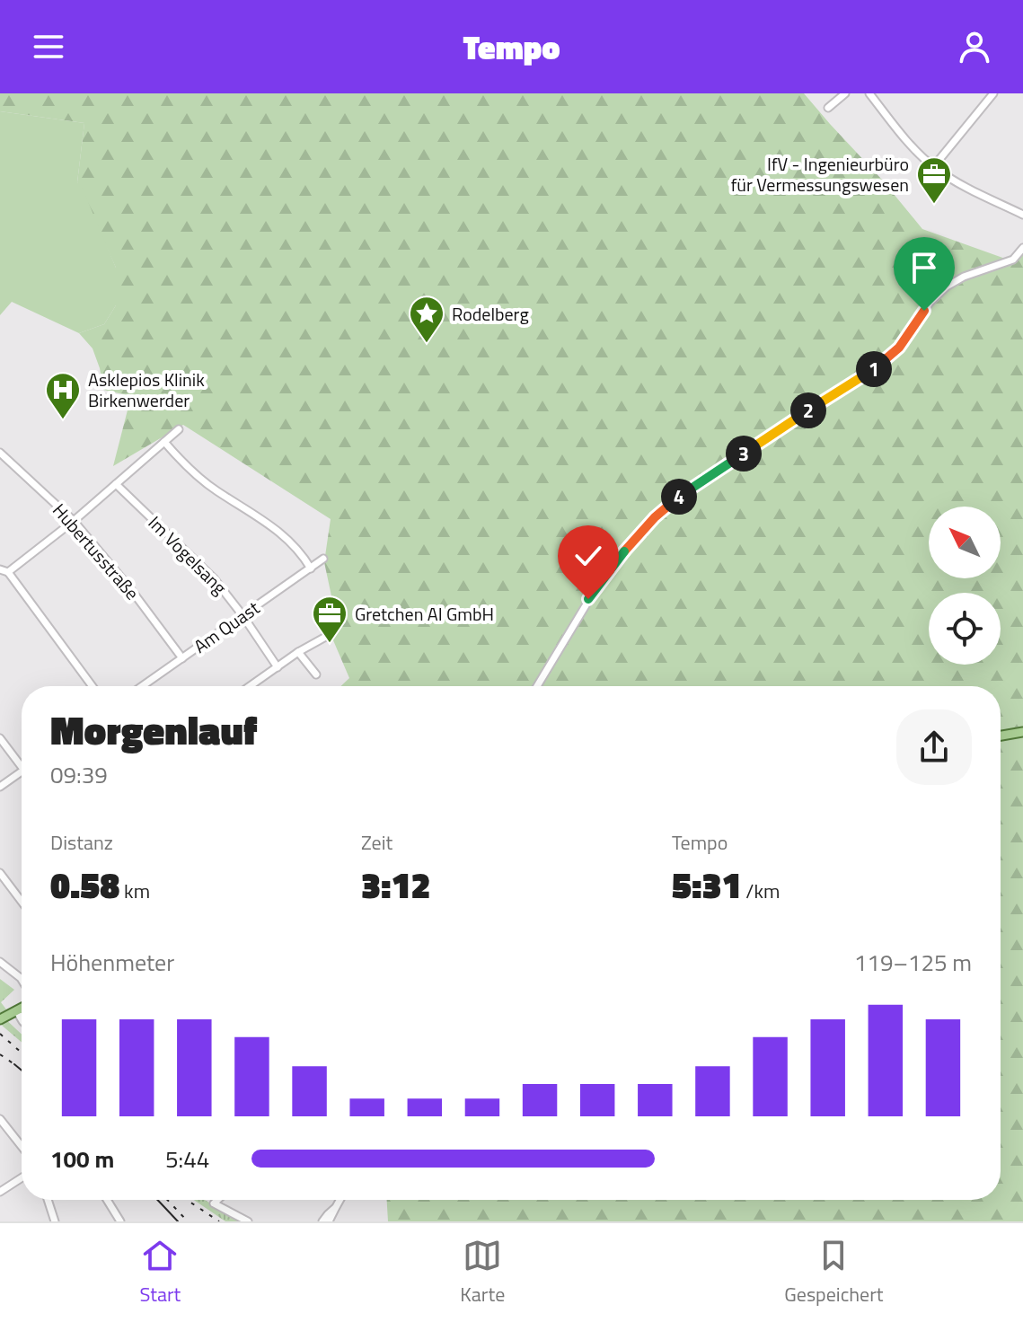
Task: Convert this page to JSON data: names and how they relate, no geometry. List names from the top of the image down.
{
  "streets": {
    "street": ["Hubertusstraße", "Im Vogelsang", "Am Quast"]
  },
  "crossings": [
    ["Hubertusstraße", "Am Quast"],
    ["Im Vogelsang", "Am Quast"]
  ],
  "places": {
    "office": ["IfV - Ingenieurbüro für Vermessungswesen", "Gretchen AI GmbH"],
    "place": ["Rodelberg"],
    "hospital": ["Asklepios Klinik Birkenwerder"]
  },
  "north": "top left",
  "page": {
    "header": "Tempo",
    "pins": [
      "1",
      "2",
      "3",
      "4"
    ],
    "heading": ["Morgenlauf", "09:39"],
    "stats": [
      ["Distanz", "0.58 km"],
      ["Zeit", "3:12"],
      ["Tempo", "5:31 /km"]
    ],
    "chart": ["Höhenmeter", "119–125 m"],
    "list": [
      {
        "name": "100 m",
        "note": "5:44"
      }
    ],
    "tabs": ["Start", "Karte", "Gespeichert"]
  }
}
